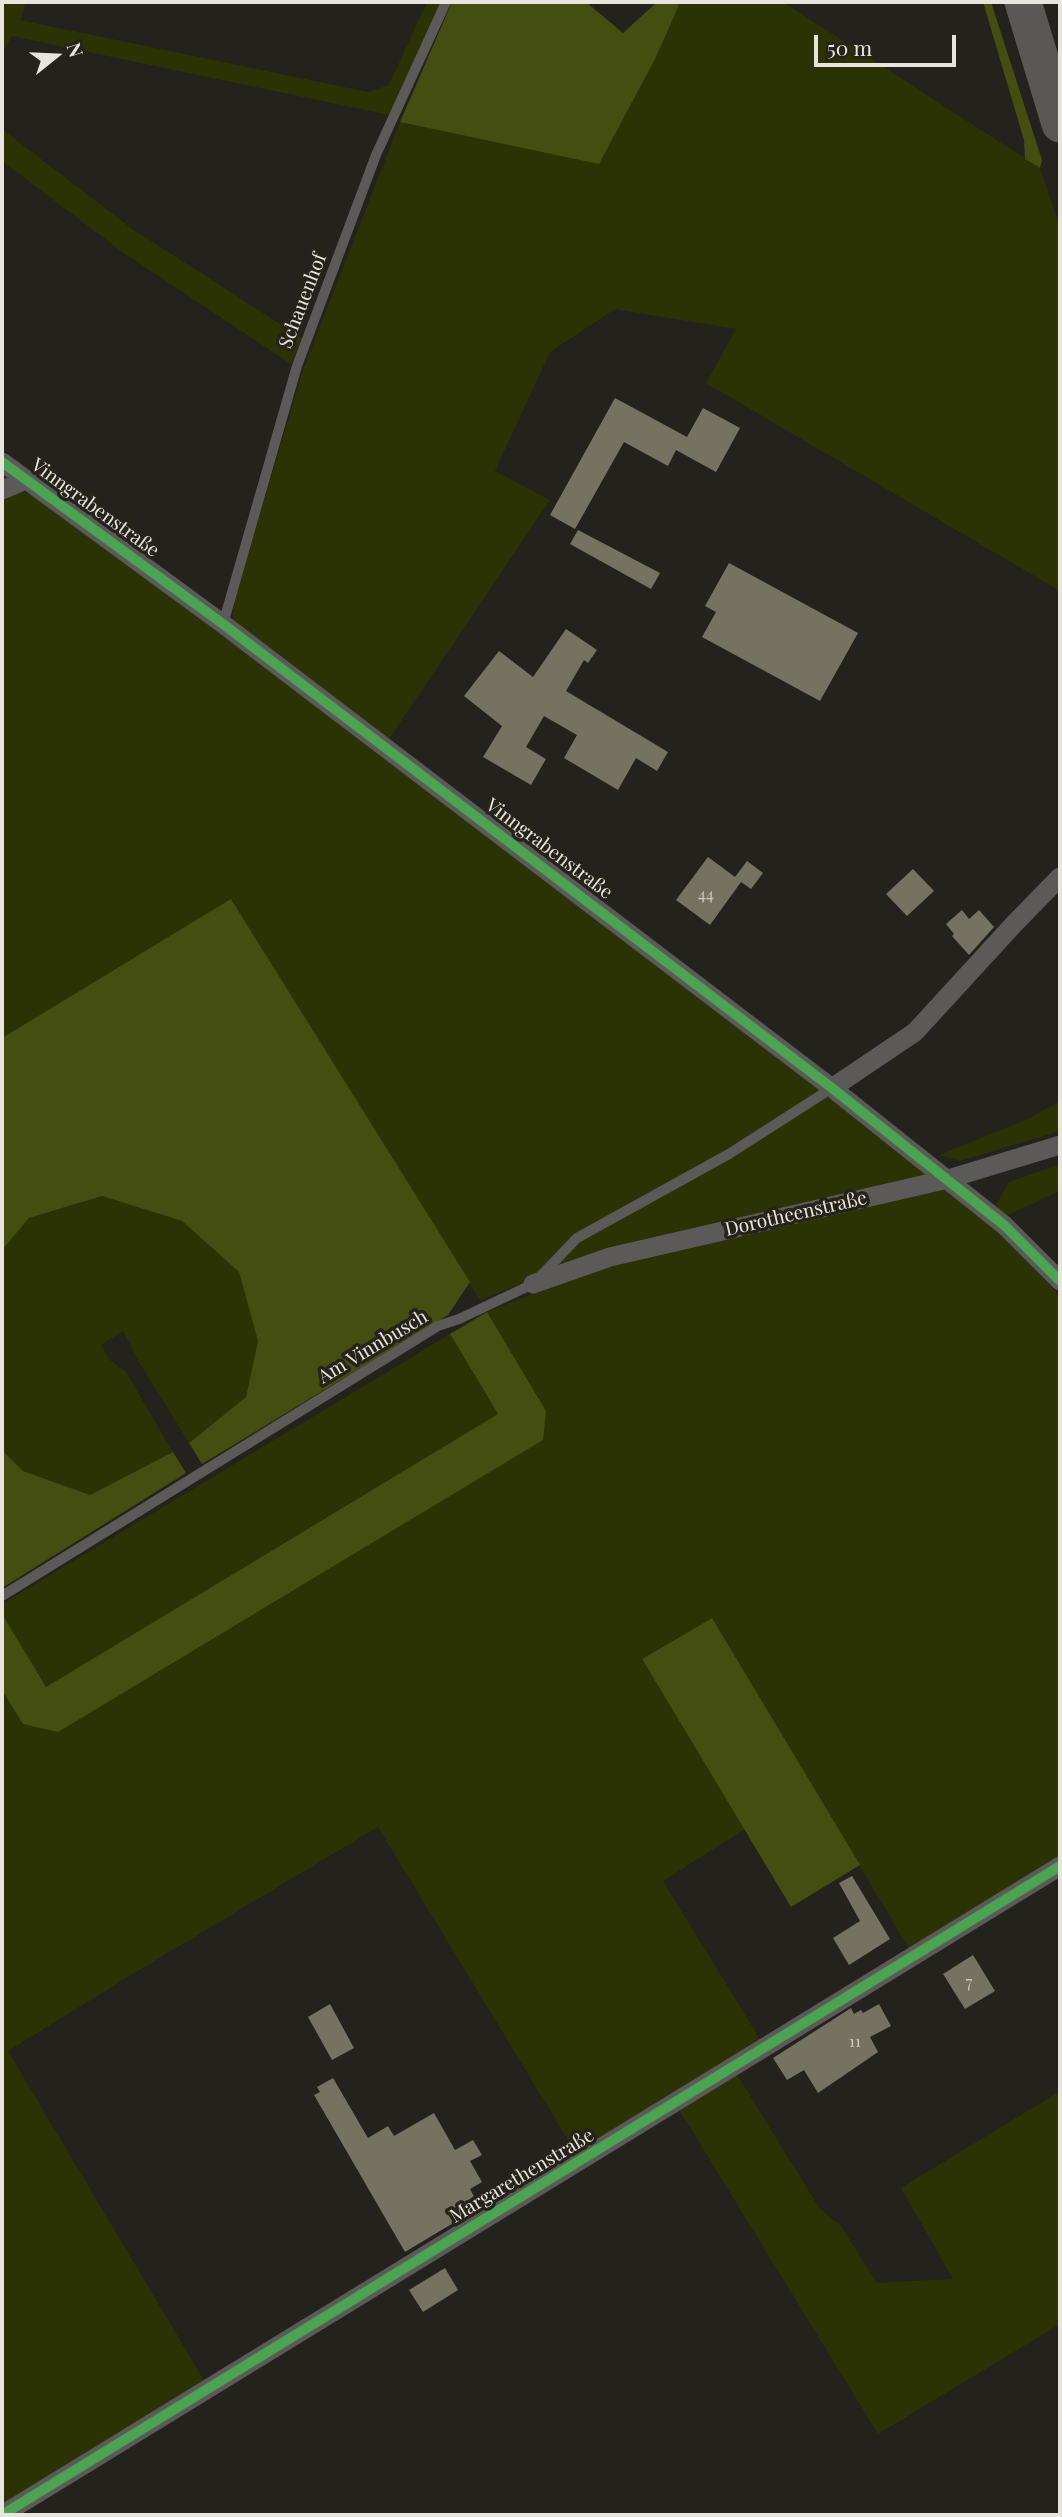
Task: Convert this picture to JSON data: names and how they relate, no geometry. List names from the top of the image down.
{
  "streets": {
    "street": ["Vinngrabenstraße", "Dorotheenstraße", "Margarethenstraße"],
    "lane": ["Schauenhof", "Am Vinnbusch"]
  },
  "crossings": [
    ["Schauenhof", "Vinngrabenstraße"],
    ["Vinngrabenstraße", "Dorotheenstraße"],
    ["Vinngrabenstraße", "Am Vinnbusch"],
    ["Dorotheenstraße", "Am Vinnbusch"]
  ],
  "house_numbers": ["44", "7", "11"],
  "scale_bar": "50 m",
  "north": "right"
}
